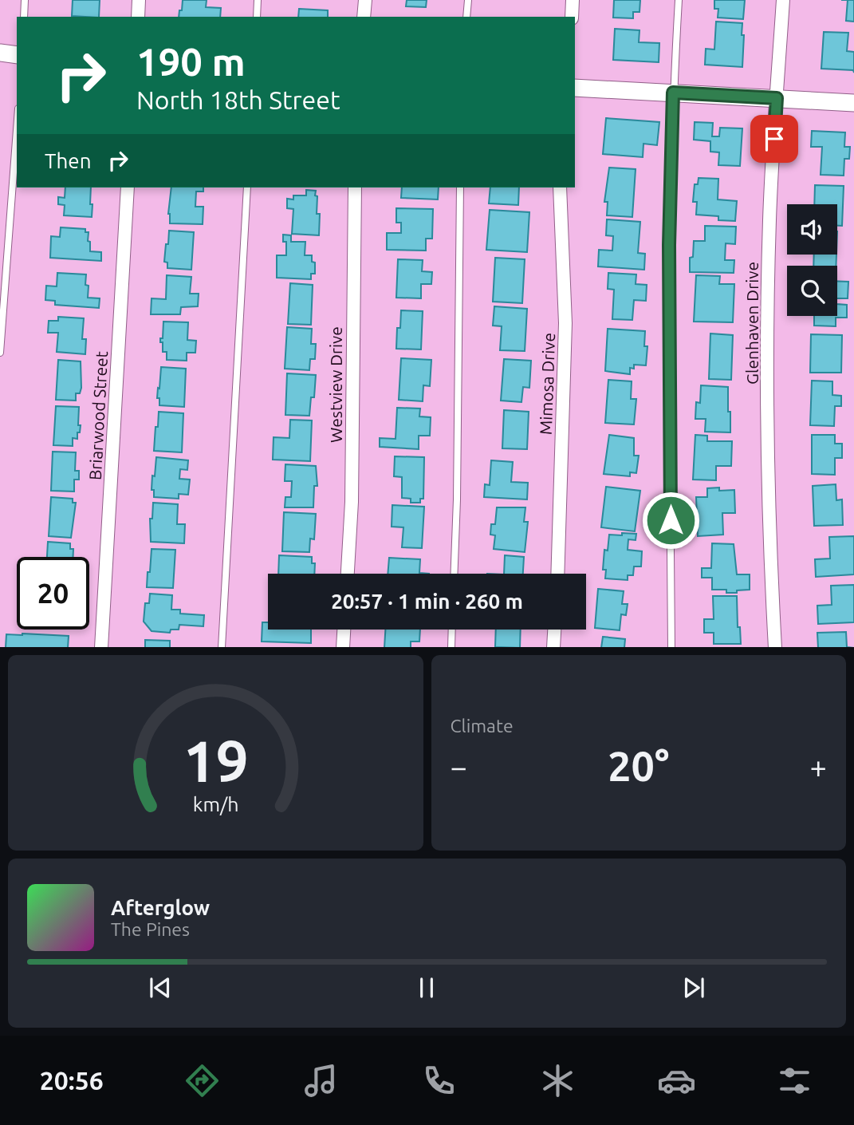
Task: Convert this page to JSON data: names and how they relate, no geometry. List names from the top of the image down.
{
  "streets": {
    "street": [
      "Glenhaven Drive",
      "Mimosa Drive",
      "Westview Drive",
      "Briarwood Street"
    ]
  },
  "page": {
    "turn": ["190 m", "North 18th Street"],
    "then": "Then",
    "limit": "20",
    "trip": "20:57 · 1 min · 260 m",
    "tile": "Climate",
    "heat": ["−", "20°", "+"],
    "song": ["Afterglow", "The Pines"],
    "tabs": "20:56",
    "gauge": ["19", "km/h"]
  }
}
